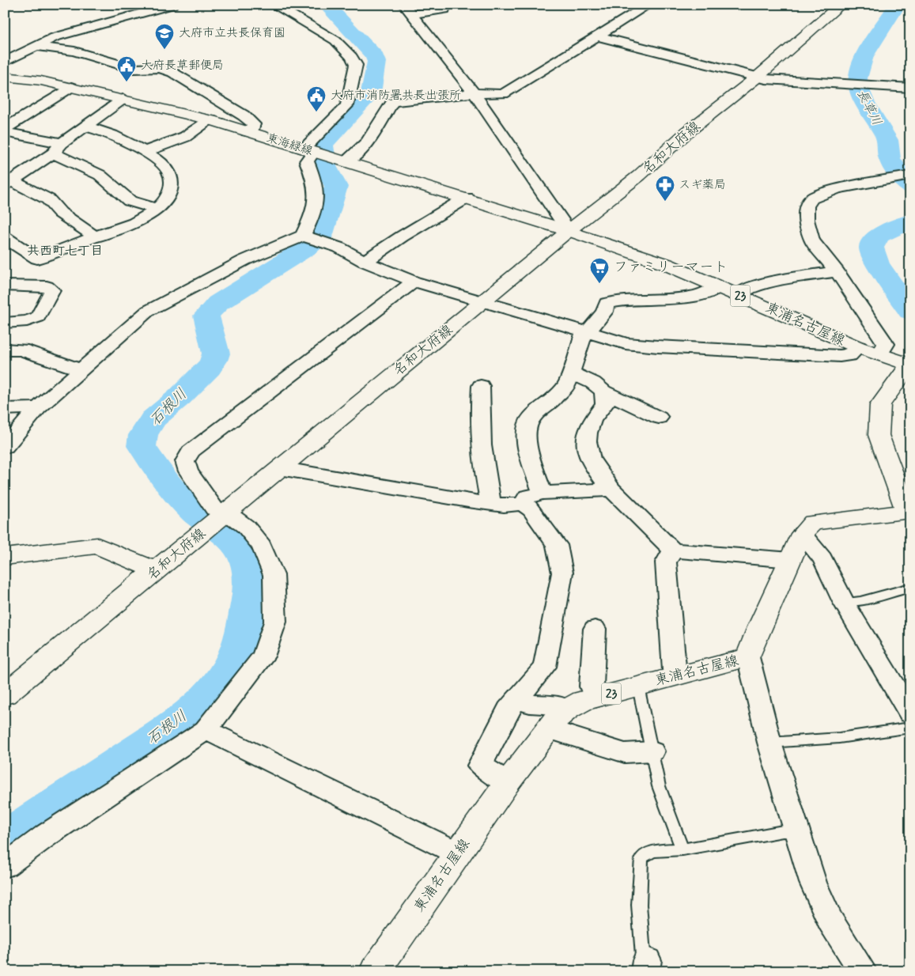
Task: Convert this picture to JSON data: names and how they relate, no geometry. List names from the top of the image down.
{
  "streets": {
    "main road": [
      "東海緑線",
      "名和大府線",
      "23",
      "東浦名古屋線"
    ]
  },
  "crossings": [
    ["東海緑線", "名和大府線"],
    ["東海緑線", "東浦名古屋線"],
    ["名和大府線", "東浦名古屋線"]
  ],
  "districts": ["共西町七丁目"],
  "water": ["長草川", "石根川"],
  "places": {
    "school or university": ["大府市立共長保育園"],
    "public building": ["大府長草郵便局", "大府市消防署共長出張所"],
    "pharmacy": ["スギ薬局"],
    "supermarket": ["ファミリーマート"]
  }
}
